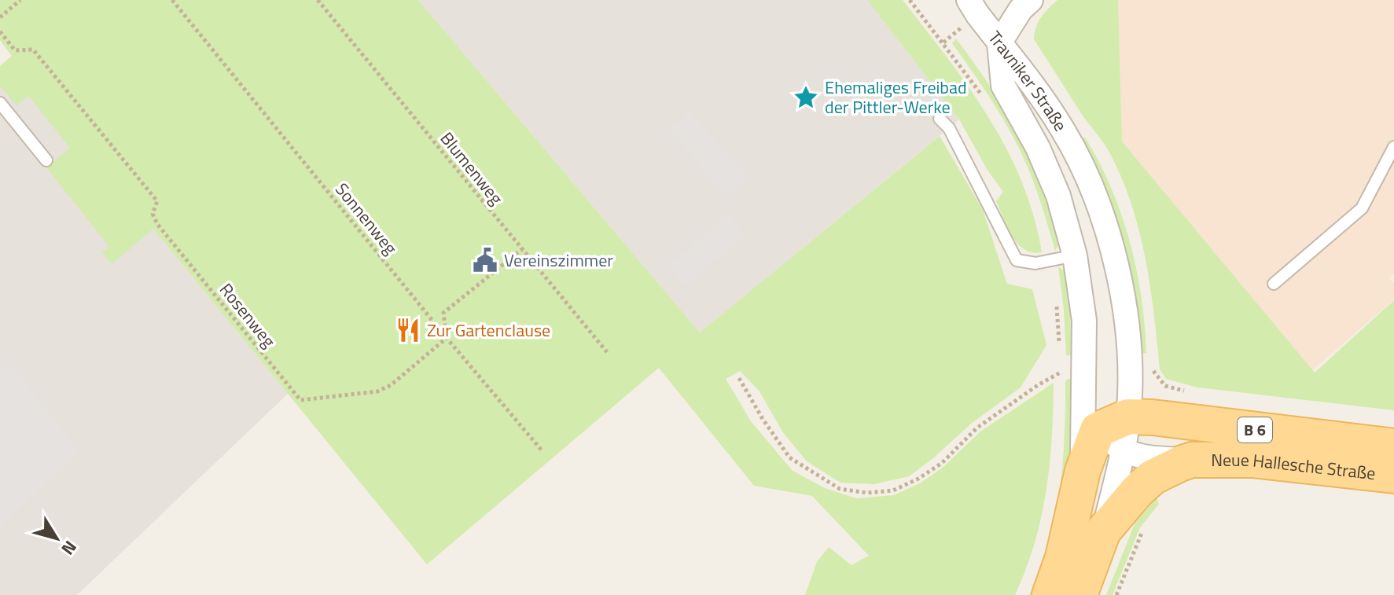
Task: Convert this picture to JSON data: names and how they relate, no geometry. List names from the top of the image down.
{
  "streets": {
    "main road": ["Travniker Straße", "B 6", "Neue Hallesche Straße"],
    "path": ["Blumenweg", "Sonnenweg", "Rosenweg"]
  },
  "crossings": [
    ["Travniker Straße", "B 6"],
    ["Travniker Straße", "Neue Hallesche Straße"],
    ["Sonnenweg", "Rosenweg"],
    ["B 6", "Neue Hallesche Straße"]
  ],
  "places": {
    "place": ["Ehemaliges Freibad der Pittler-Werke"],
    "public building": ["Vereinszimmer"],
    "restaurant": ["Zur Gartenclause"]
  },
  "north": "bottom right"
}
